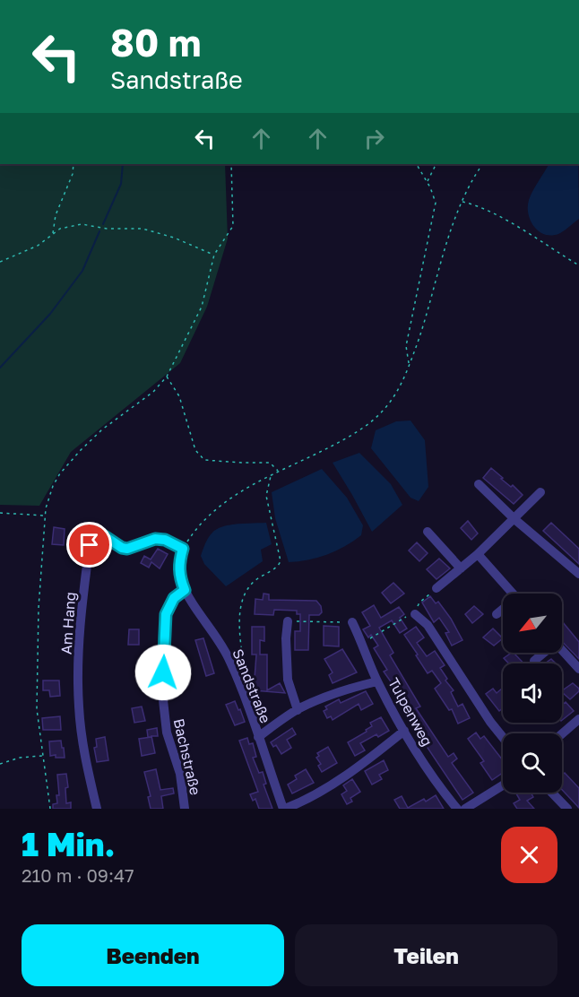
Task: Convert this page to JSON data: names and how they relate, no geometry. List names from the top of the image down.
{
  "streets": {
    "street": [
      "Am Hang",
      "Sandstraße",
      "Tulpenweg",
      "Bachstraße"
    ]
  },
  "crossings": [
    ["Am Hang", "Sandstraße"],
    ["Sandstraße", "Bachstraße"]
  ],
  "north": "bottom left",
  "page": {
    "turn": ["80 m", "Sandstraße"],
    "heading": ["1 Min.", "210 m · 09:47"],
    "buttons": ["Beenden", "Teilen"]
  }
}
